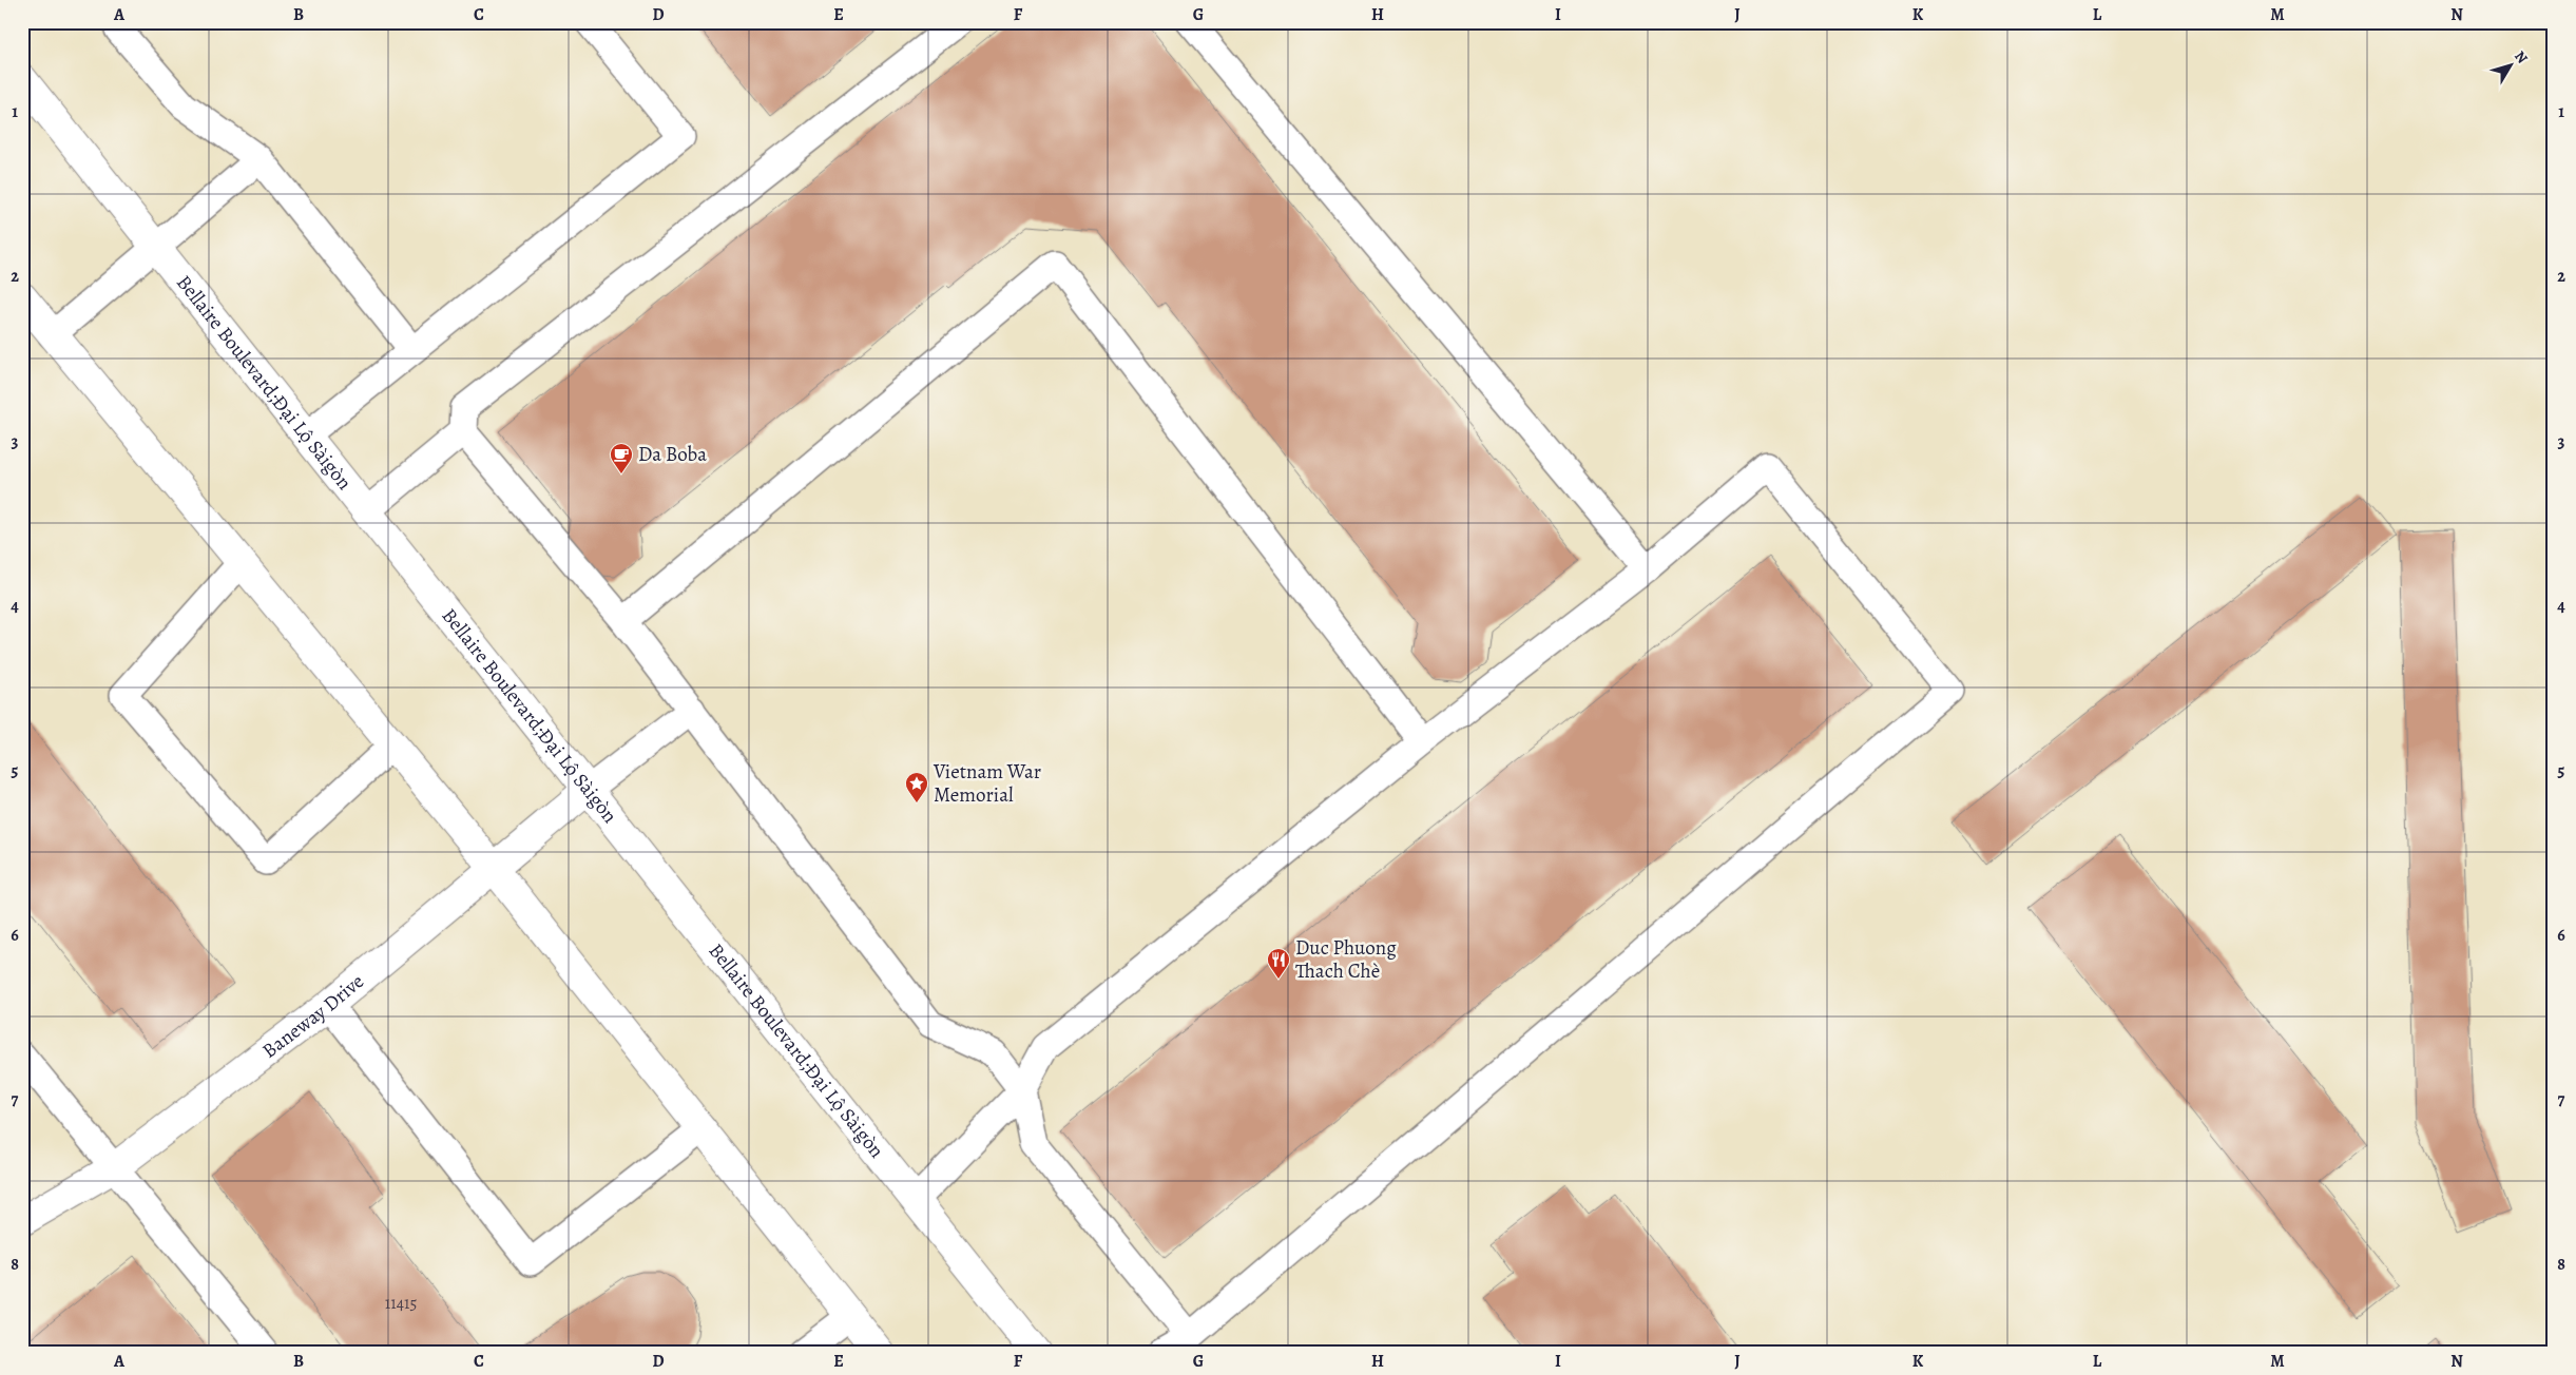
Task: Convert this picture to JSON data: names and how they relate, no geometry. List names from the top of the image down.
{
  "streets": {
    "main road": ["Bellaire Boulevard;Đại Lộ Sàigòn", "Baneway Drive"]
  },
  "crossings": [
    ["Bellaire Boulevard;Đại Lộ Sàigòn", "Baneway Drive"]
  ],
  "places": {
    "cafe": ["Da Boba"],
    "place": ["Vietnam War Memorial"],
    "restaurant": ["Duc Phuong Thach Chè"]
  },
  "house_numbers": ["11415"],
  "north": "top right",
  "grid": {
    "columns": [
      "A",
      "B",
      "C",
      "D",
      "E",
      "F",
      "G",
      "H",
      "I",
      "J",
      "K",
      "L",
      "M",
      "N"
    ],
    "rows": [
      "1",
      "2",
      "3",
      "4",
      "5",
      "6",
      "7",
      "8"
    ]
  }
}
